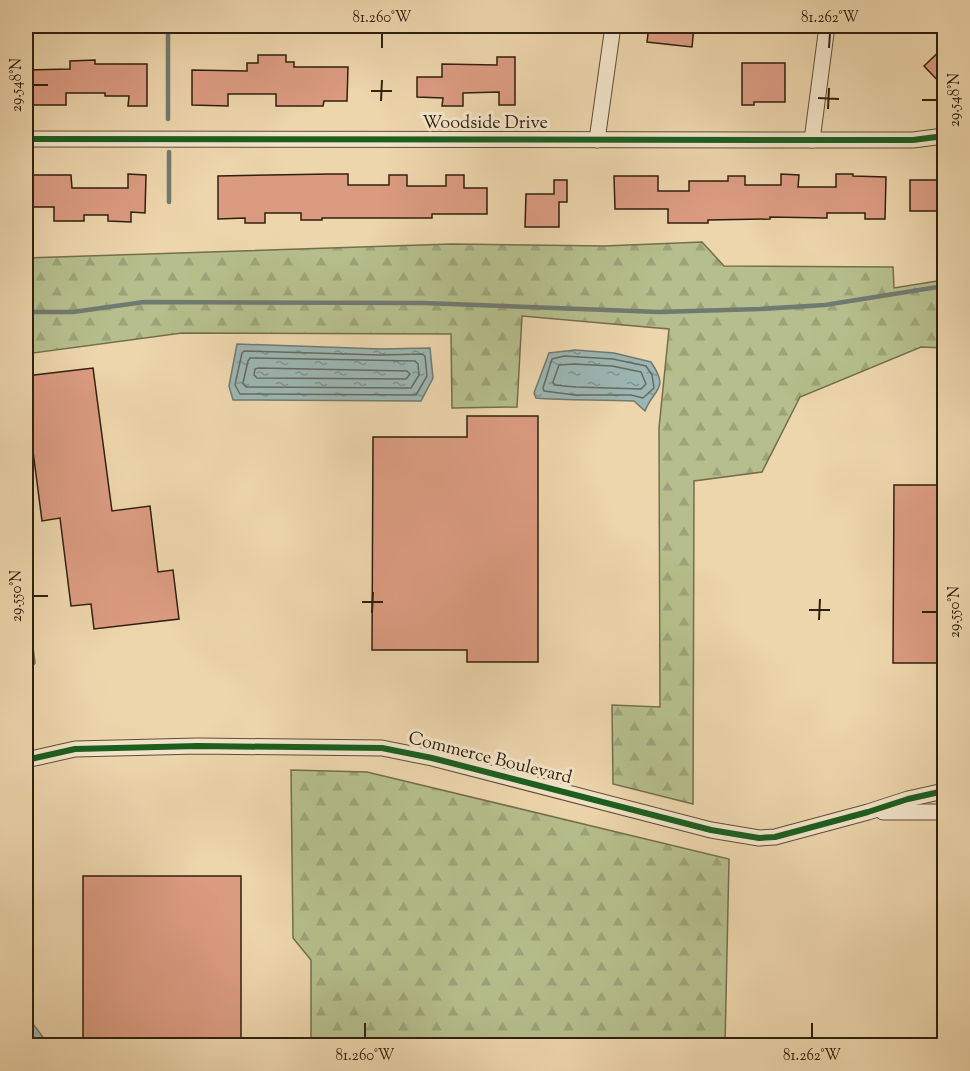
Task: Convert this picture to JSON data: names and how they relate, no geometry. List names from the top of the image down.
{
  "streets": {
    "street": ["Woodside Drive", "Commerce Boulevard"]
  },
  "coordinates": [
    "81.260°W",
    "81.262°W",
    "29.548°N",
    "29.550°N"
  ]
}
